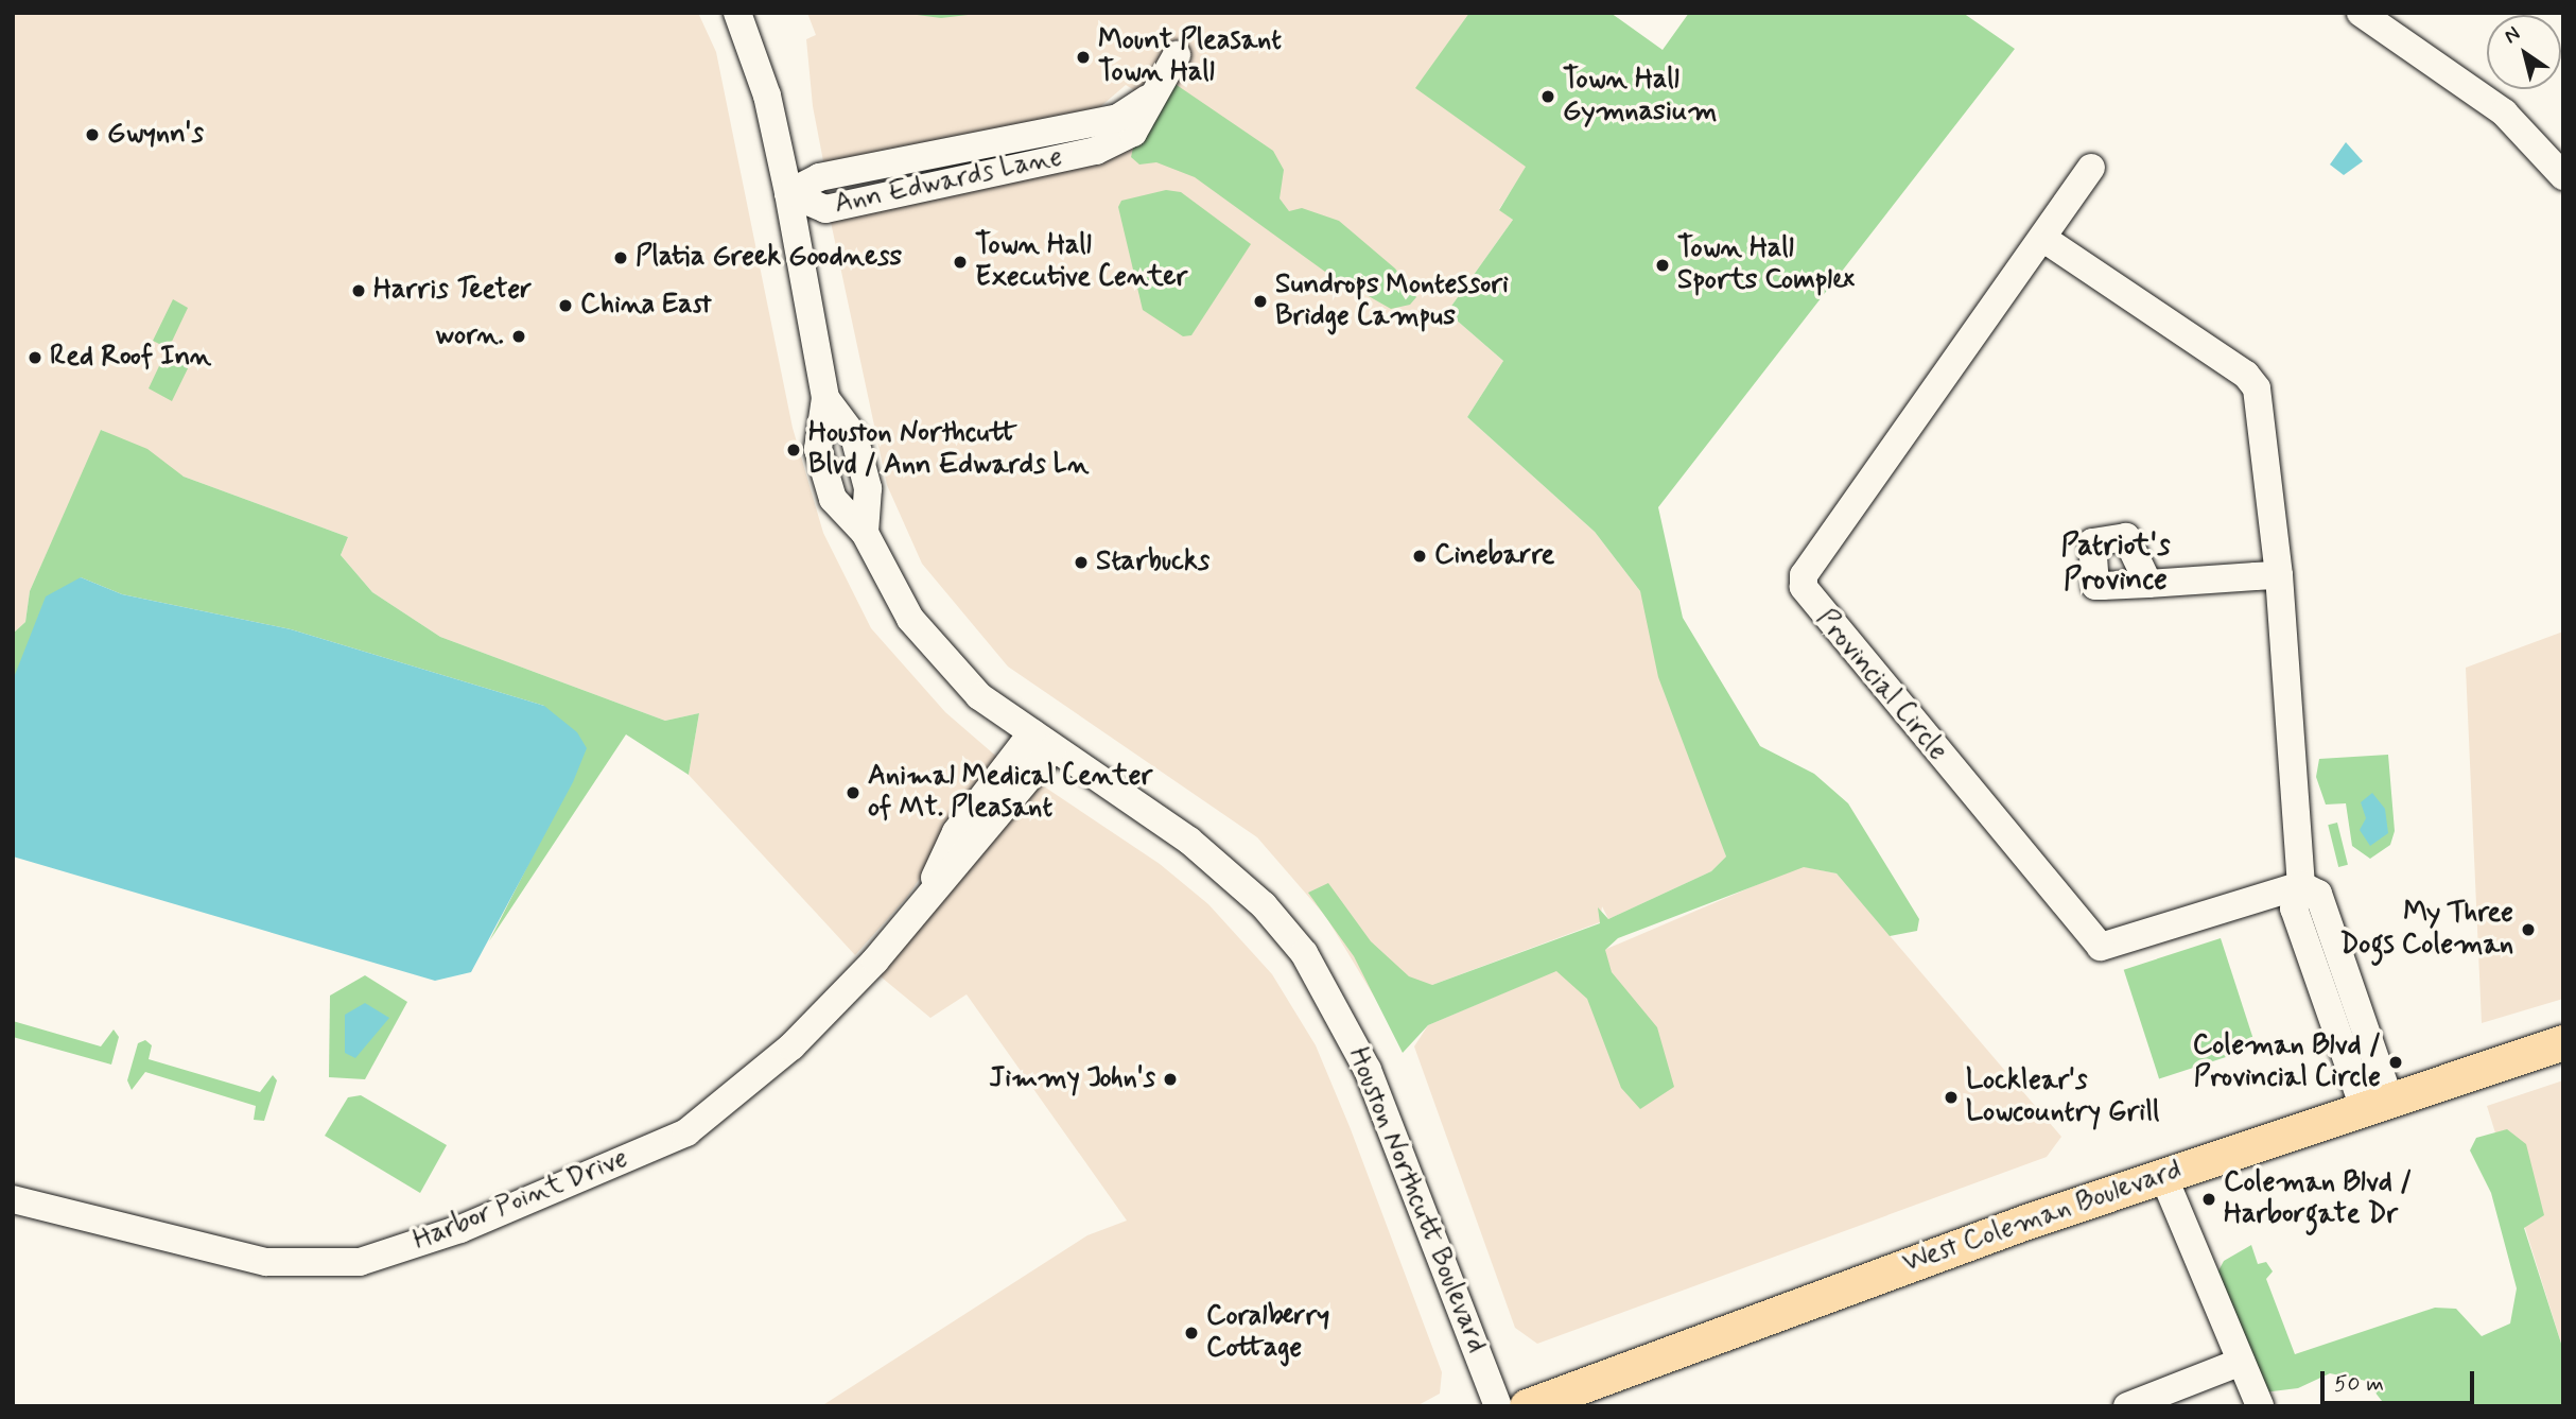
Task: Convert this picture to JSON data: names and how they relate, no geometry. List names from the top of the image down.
{
  "streets": {
    "main road": ["West Coleman Boulevard"],
    "street": [
      "Ann Edwards Lane",
      "Provincial Circle",
      "Harbor Point Drive",
      "Houston Northcutt Boulevard"
    ]
  },
  "crossings": [
    ["Ann Edwards Lane", "Houston Northcutt Boulevard"],
    ["Harbor Point Drive", "Houston Northcutt Boulevard"]
  ],
  "districts": ["Patriot's Province"],
  "places": [
    "Mount Pleasant Town Hall",
    "Town Hall Gymnasium",
    "Gwynn's",
    "Platia Greek Goodness",
    "Town Hall Executive Center",
    "Town Hall Sports Complex",
    "Harris Teeter",
    "Sundrops Montessori Bridge Campus",
    "China East",
    "worn.",
    "Red Roof Inn",
    "Houston Northcutt Blvd / Ann Edwards Ln",
    "Cinebarre",
    "Starbucks",
    "Animal Medical Center of Mt. Pleasant",
    "My Three Dogs Coleman",
    "Coleman Blvd / Provincial Circle",
    "Jimmy John's",
    "Locklear's Lowcountry Grill",
    "Coleman Blvd / Harborgate Dr",
    "Coralberry Cottage"
  ],
  "scale_bar": "50 m",
  "north": "top left"
}
